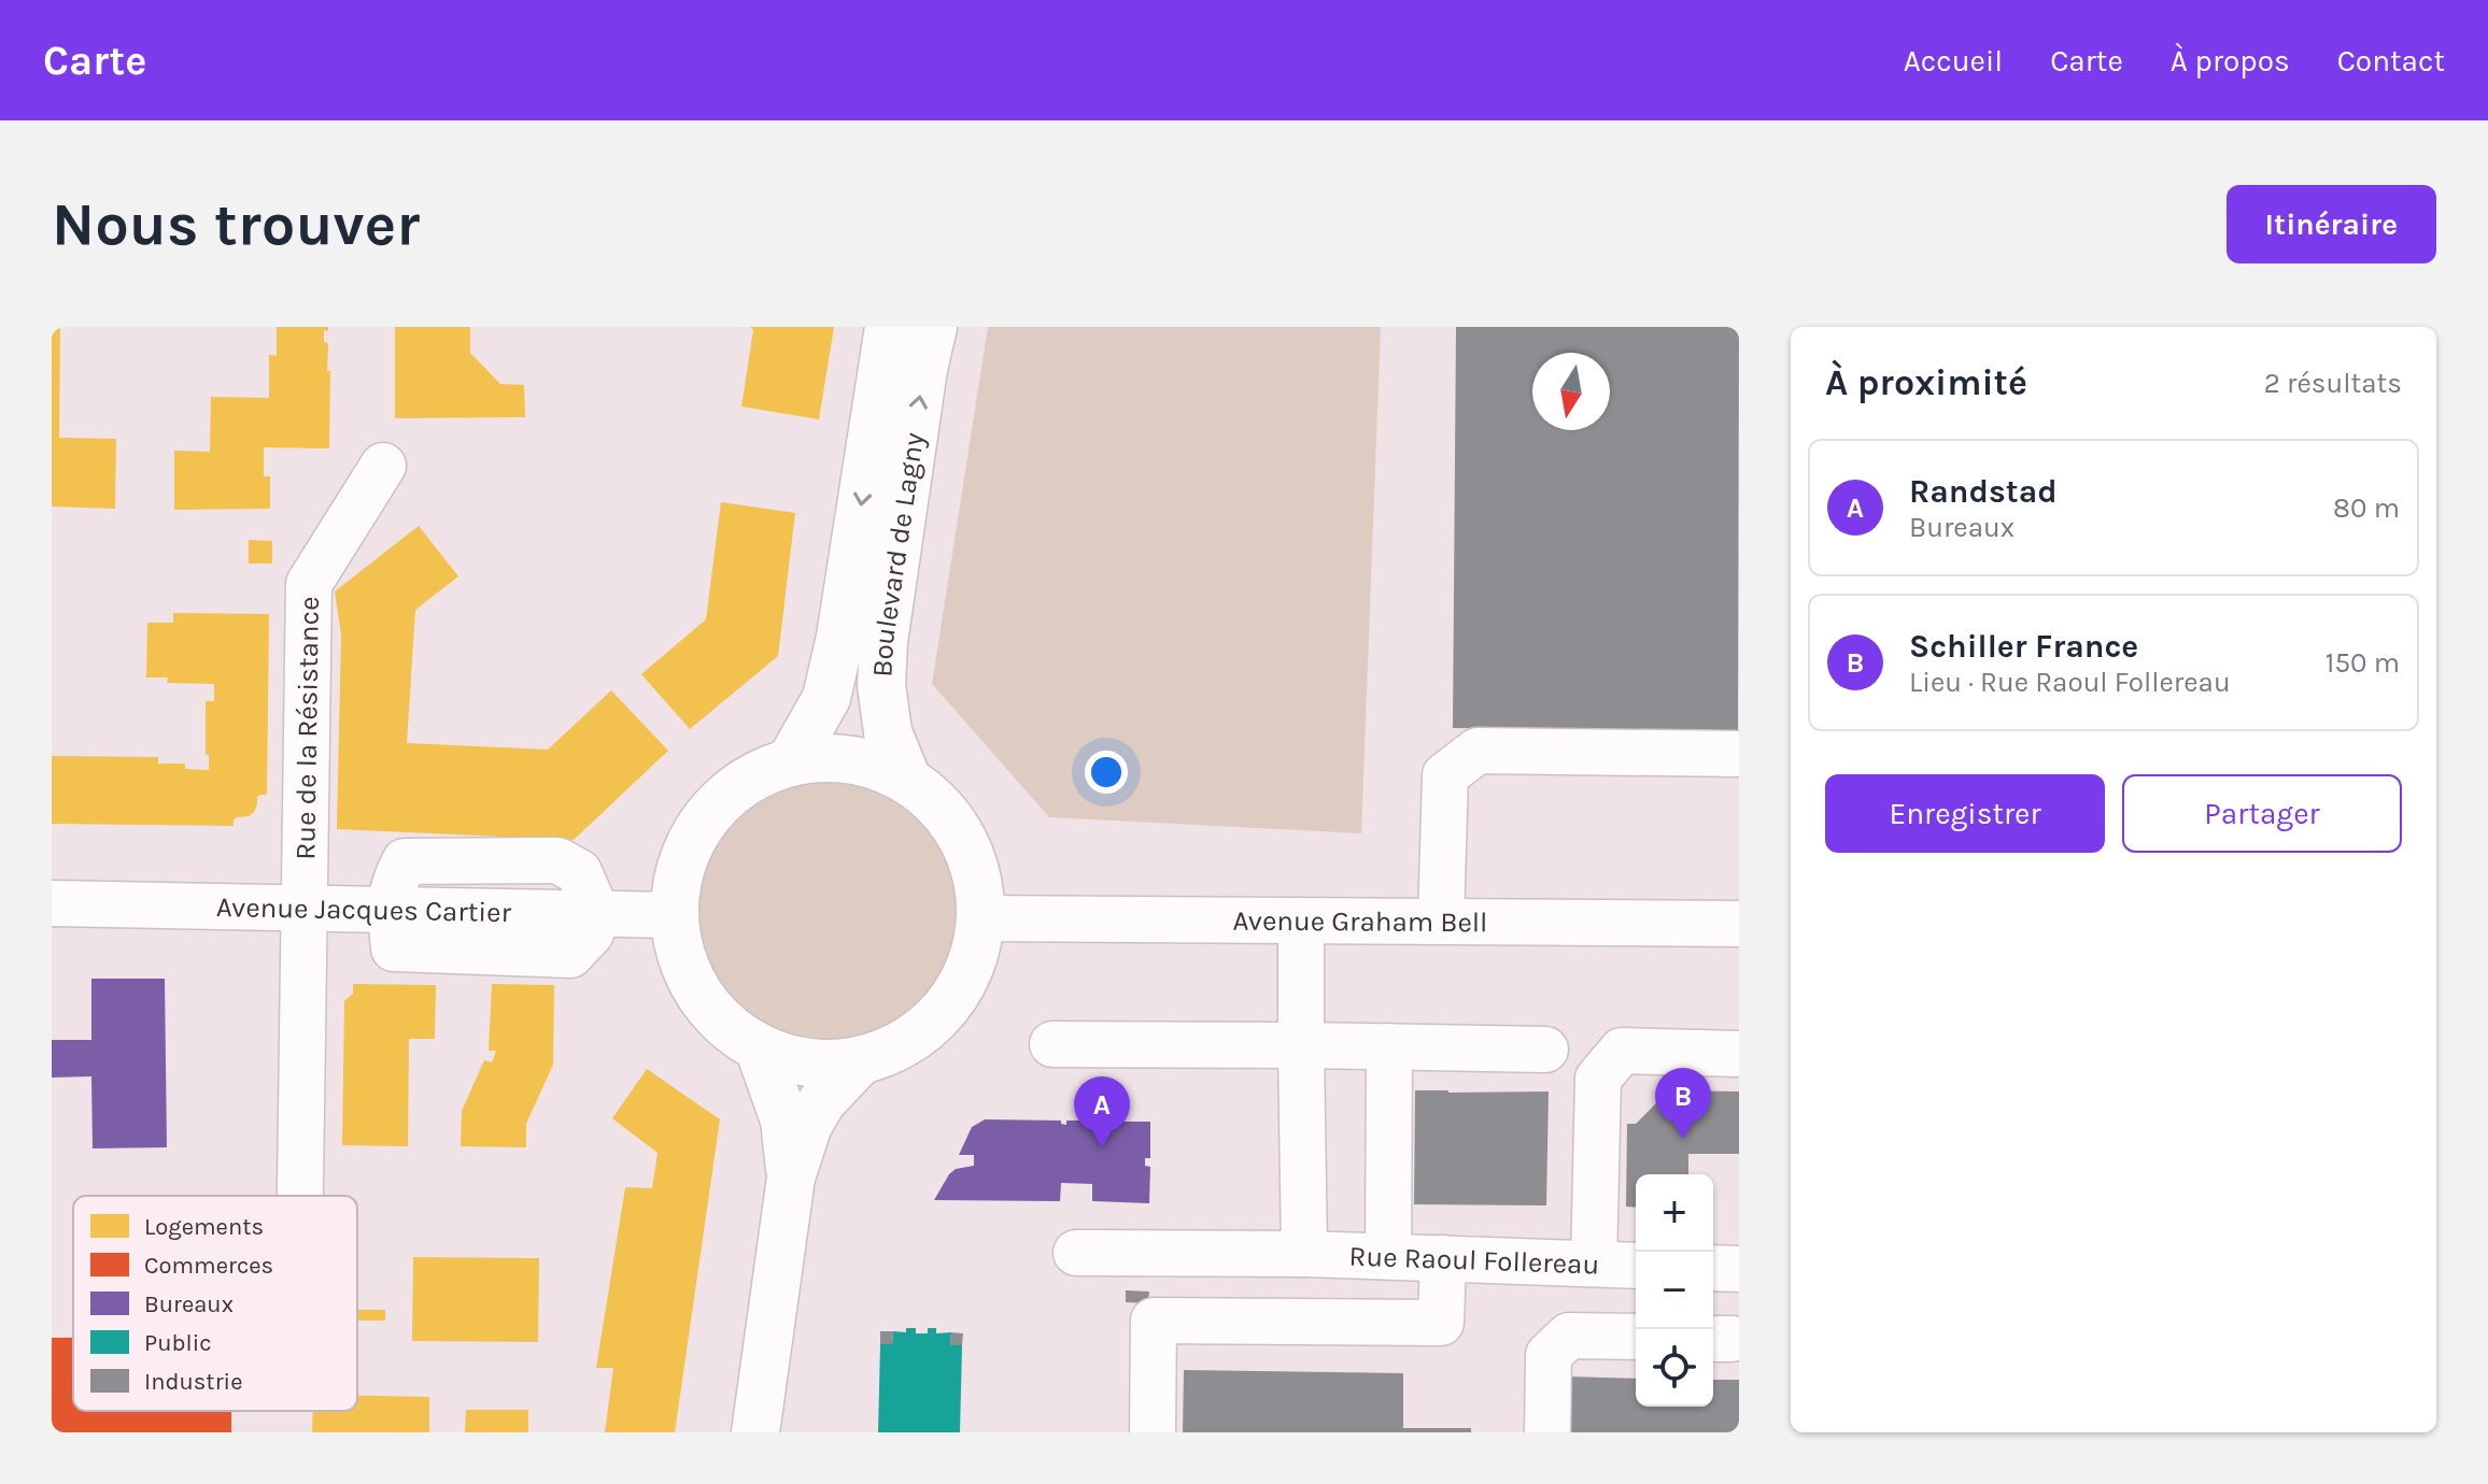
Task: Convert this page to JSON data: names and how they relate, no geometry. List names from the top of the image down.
{
  "streets": {
    "main road": ["Boulevard de Lagny"],
    "street": [
      "Rue de la Résistance",
      "Avenue Jacques Cartier",
      "Avenue Graham Bell",
      "Rue Raoul Follereau"
    ]
  },
  "crossings": [
    ["Boulevard de Lagny", "Avenue Jacques Cartier"],
    ["Boulevard de Lagny", "Avenue Graham Bell"],
    ["Rue de la Résistance", "Avenue Jacques Cartier"],
    ["Avenue Jacques Cartier", "Avenue Graham Bell"]
  ],
  "legend": [
    "Logements",
    "Commerces",
    "Bureaux",
    "Public",
    "Industrie"
  ],
  "north": "bottom",
  "page": {
    "header": "Carte",
    "nav": [
      "Accueil",
      "Carte",
      "À propos",
      "Contact"
    ],
    "buttons": [
      "Itinéraire",
      ["Enregistrer", "Partager"]
    ],
    "title": "Nous trouver",
    "heading": ["À proximité", "2 résultats"],
    "list": [
      {
        "mark": "A",
        "name": "Randstad",
        "note": "Bureaux",
        "value": "80 m"
      },
      {
        "mark": "B",
        "name": "Schiller France",
        "note": "Lieu · Rue Raoul Follereau",
        "value": "150 m"
      }
    ],
    "pins": ["B", "A"],
    "map_buttons": ["+", "−"]
  }
}
